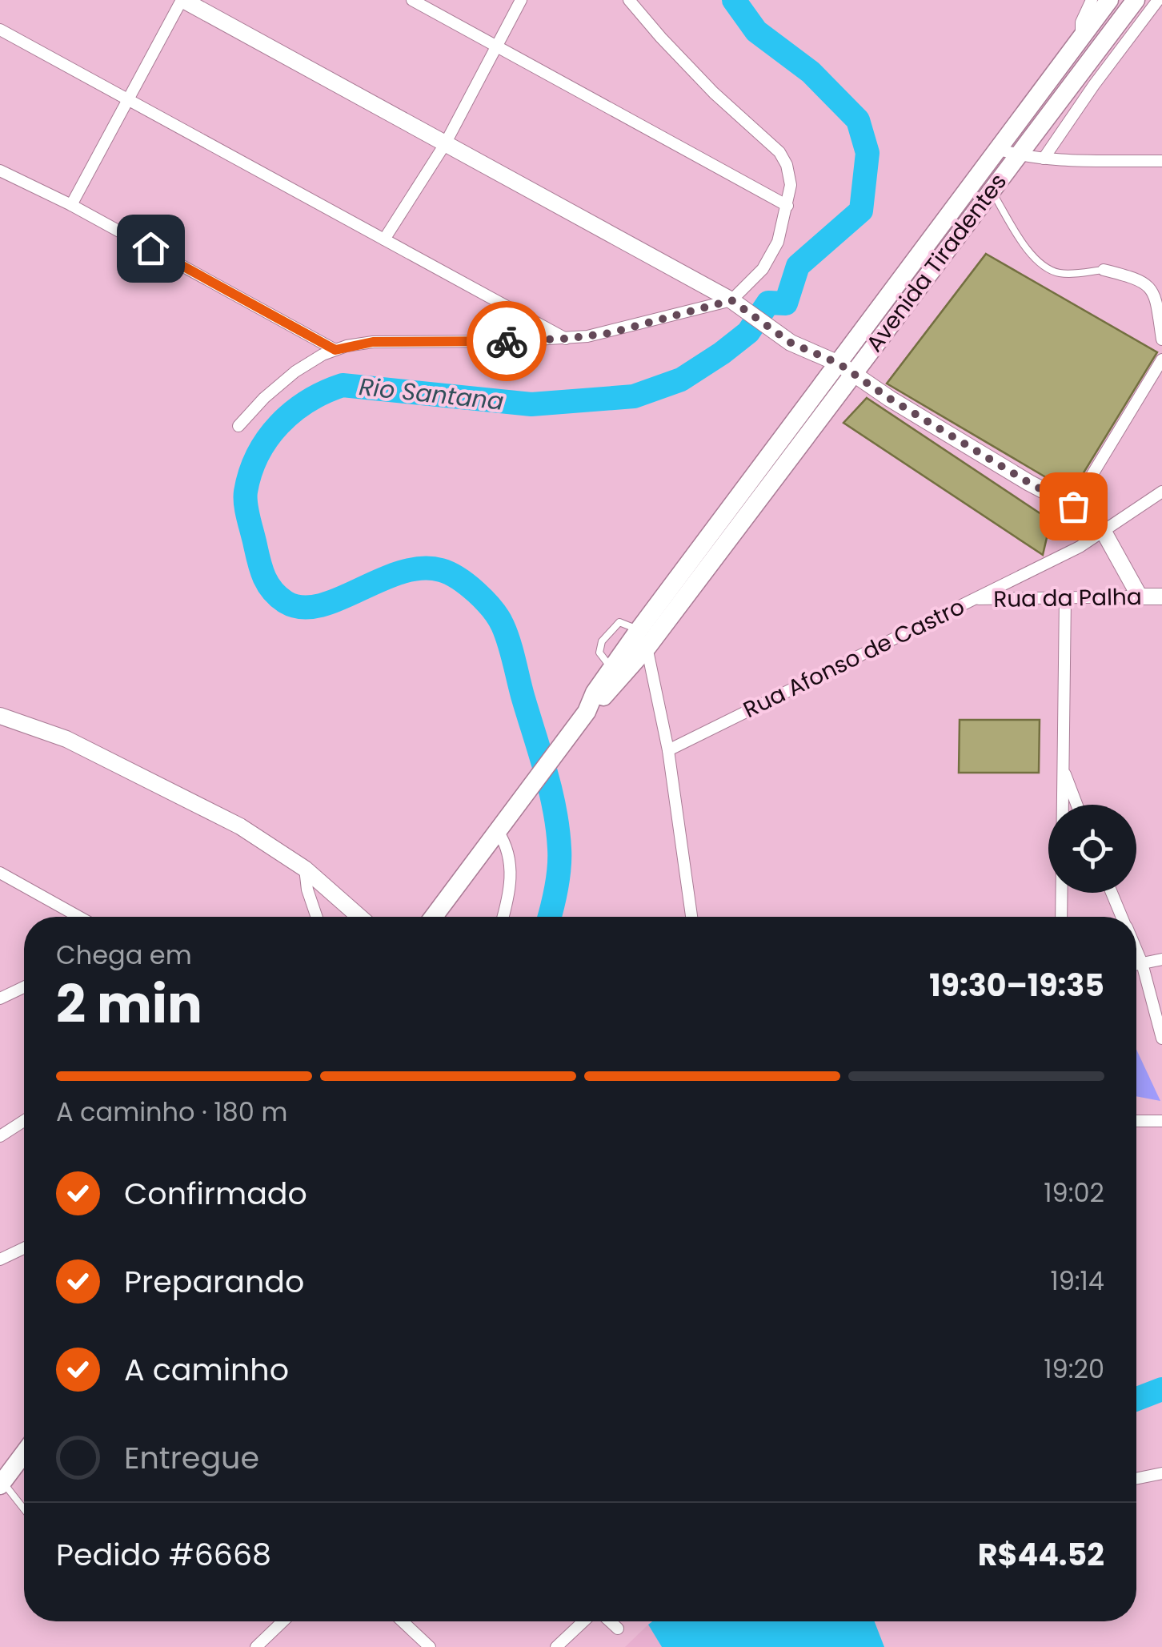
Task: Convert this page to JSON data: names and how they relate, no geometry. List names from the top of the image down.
{
  "streets": {
    "main road": ["Avenida Tiradentes"],
    "street": ["Rua da Palha", "Rua Afonso de Castro"]
  },
  "crossings": [
    ["Rua da Palha", "Rua Afonso de Castro"]
  ],
  "water": ["Rio Santana"],
  "page": {
    "heading": ["2 min", "Chega em", "19:30–19:35"],
    "panel": ["Pedido #6668", "R$44.52"],
    "bar": "A caminho · 180 m",
    "list": [
      ["Confirmado", "19:02"],
      ["Preparando", "19:14"],
      ["A caminho", "19:20"],
      "Entregue"
    ]
  }
}
